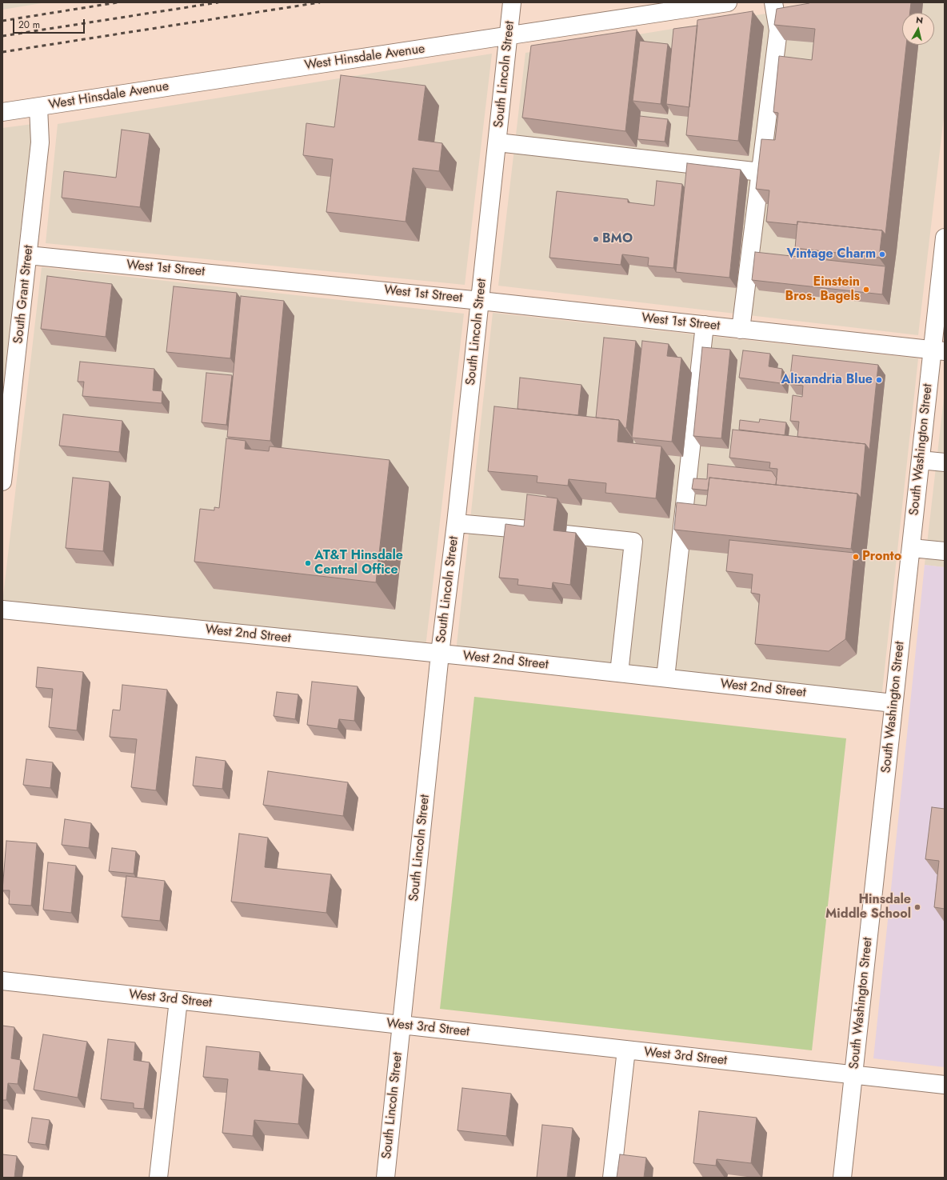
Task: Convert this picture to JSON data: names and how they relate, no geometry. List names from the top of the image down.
{
  "streets": {
    "street": [
      "West Hinsdale Avenue",
      "South Lincoln Street",
      "West 1st Street",
      "South Grant Street",
      "South Washington Street",
      "West 2nd Street",
      "West 3rd Street"
    ]
  },
  "crossings": [
    ["West Hinsdale Avenue", "South Lincoln Street"],
    ["West Hinsdale Avenue", "South Grant Street"],
    ["South Lincoln Street", "West 1st Street"],
    ["South Lincoln Street", "West 2nd Street"],
    ["South Lincoln Street", "West 3rd Street"],
    ["West 1st Street", "South Grant Street"],
    ["West 1st Street", "South Washington Street"],
    ["South Washington Street", "West 2nd Street"],
    ["South Washington Street", "West 3rd Street"]
  ],
  "places": [
    "BMO",
    "Vintage Charm",
    "Einstein Bros. Bagels",
    "Alixandria Blue",
    "Pronto",
    "AT&T Hinsdale Central Office",
    "Hinsdale Middle School"
  ],
  "scale_bar": "20 m",
  "north": "top"
}
